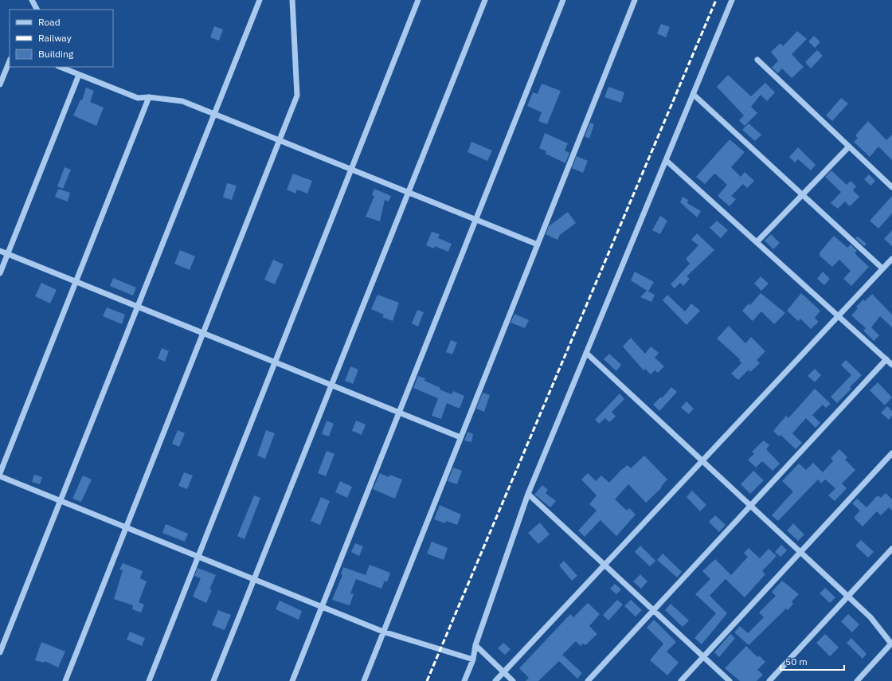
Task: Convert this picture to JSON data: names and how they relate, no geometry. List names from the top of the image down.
{
  "legend": ["Road", "Railway", "Building"],
  "scale_bar": "50 m"
}
